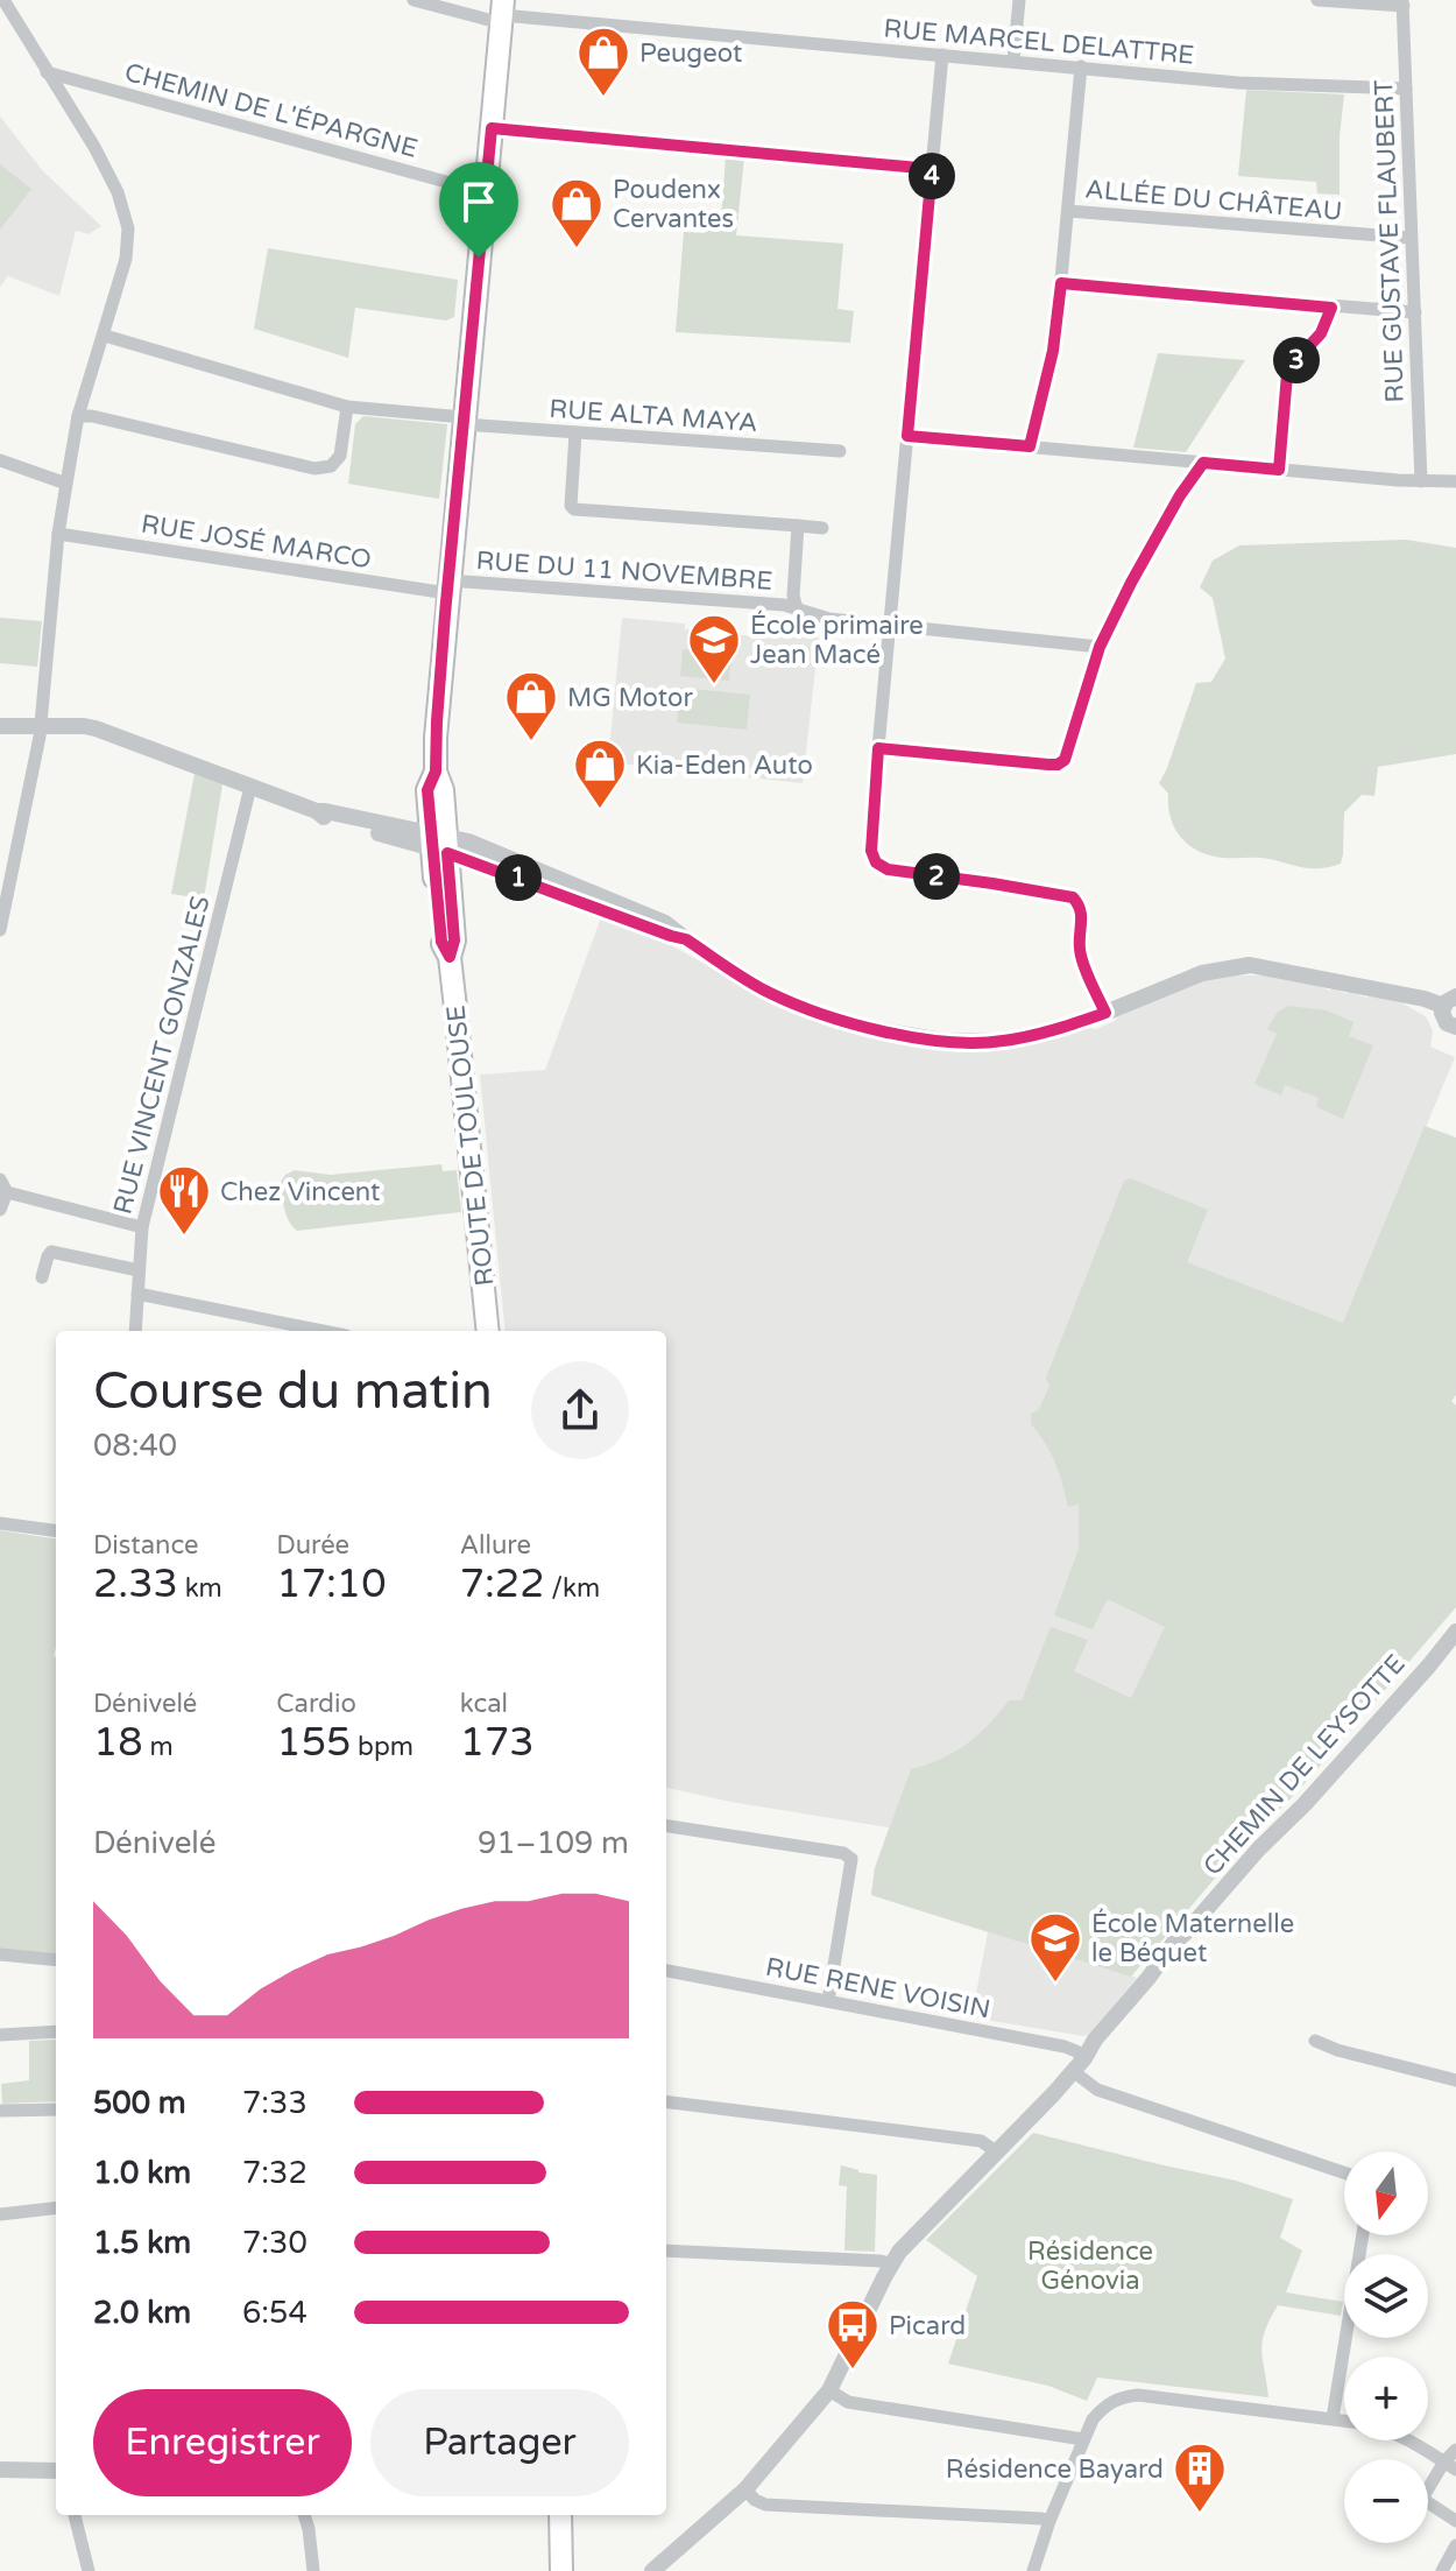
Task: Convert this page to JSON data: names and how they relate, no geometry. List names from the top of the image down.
{
  "streets": {
    "main road": ["ROUTE DE TOULOUSE"],
    "street": [
      "RUE MARCEL DELATTRE",
      "CHEMIN DE L'ÉPARGNE",
      "ALLÉE DU CHÂTEAU",
      "RUE GUSTAVE FLAUBERT",
      "RUE ALTA MAYA",
      "RUE JOSÉ MARCO",
      "RUE DU 11 NOVEMBRE",
      "RUE VINCENT GONZALES",
      "CHEMIN DE LEYSOTTE",
      "RUE RENE VOISIN"
    ]
  },
  "crossings": [
    ["RUE MARCEL DELATTRE", "RUE GUSTAVE FLAUBERT"],
    ["RUE MARCEL DELATTRE", "ROUTE DE TOULOUSE"],
    ["CHEMIN DE L'ÉPARGNE", "ROUTE DE TOULOUSE"],
    ["ALLÉE DU CHÂTEAU", "RUE GUSTAVE FLAUBERT"],
    ["RUE ALTA MAYA", "ROUTE DE TOULOUSE"],
    ["RUE JOSÉ MARCO", "RUE DU 11 NOVEMBRE"],
    ["RUE JOSÉ MARCO", "ROUTE DE TOULOUSE"],
    ["RUE DU 11 NOVEMBRE", "ROUTE DE TOULOUSE"],
    ["CHEMIN DE LEYSOTTE", "RUE RENE VOISIN"]
  ],
  "parks": ["Résidence Génovia"],
  "places": {
    "shop": [
      "Peugeot",
      "Poudenx Cervantes",
      "MG Motor",
      "Kia-Eden Auto"
    ],
    "school or university": ["École primaire Jean Macé", "École Maternelle le Béquet"],
    "restaurant": ["Chez Vincent"],
    "bus stop": ["Picard"],
    "building": ["Résidence Bayard"]
  },
  "north": "bottom",
  "page": {
    "pins": [
      "4",
      "3",
      "2",
      "1"
    ],
    "heading": ["Course du matin", "08:40"],
    "stats": [
      ["Distance", "2.33 km"],
      ["Durée", "17:10"],
      ["Allure", "7:22 /km"],
      ["Dénivelé", "18 m"],
      ["Cardio", "155 bpm"],
      ["kcal", "173"]
    ],
    "chart": ["Dénivelé", "91–109 m"],
    "list": [
      {
        "name": "500 m",
        "note": "7:33"
      },
      {
        "name": "1.0 km",
        "note": "7:32"
      },
      {
        "name": "1.5 km",
        "note": "7:30"
      },
      {
        "name": "2.0 km",
        "note": "6:54"
      }
    ],
    "map_buttons": ["+", "−"],
    "buttons": ["Enregistrer", "Partager"]
  }
}
